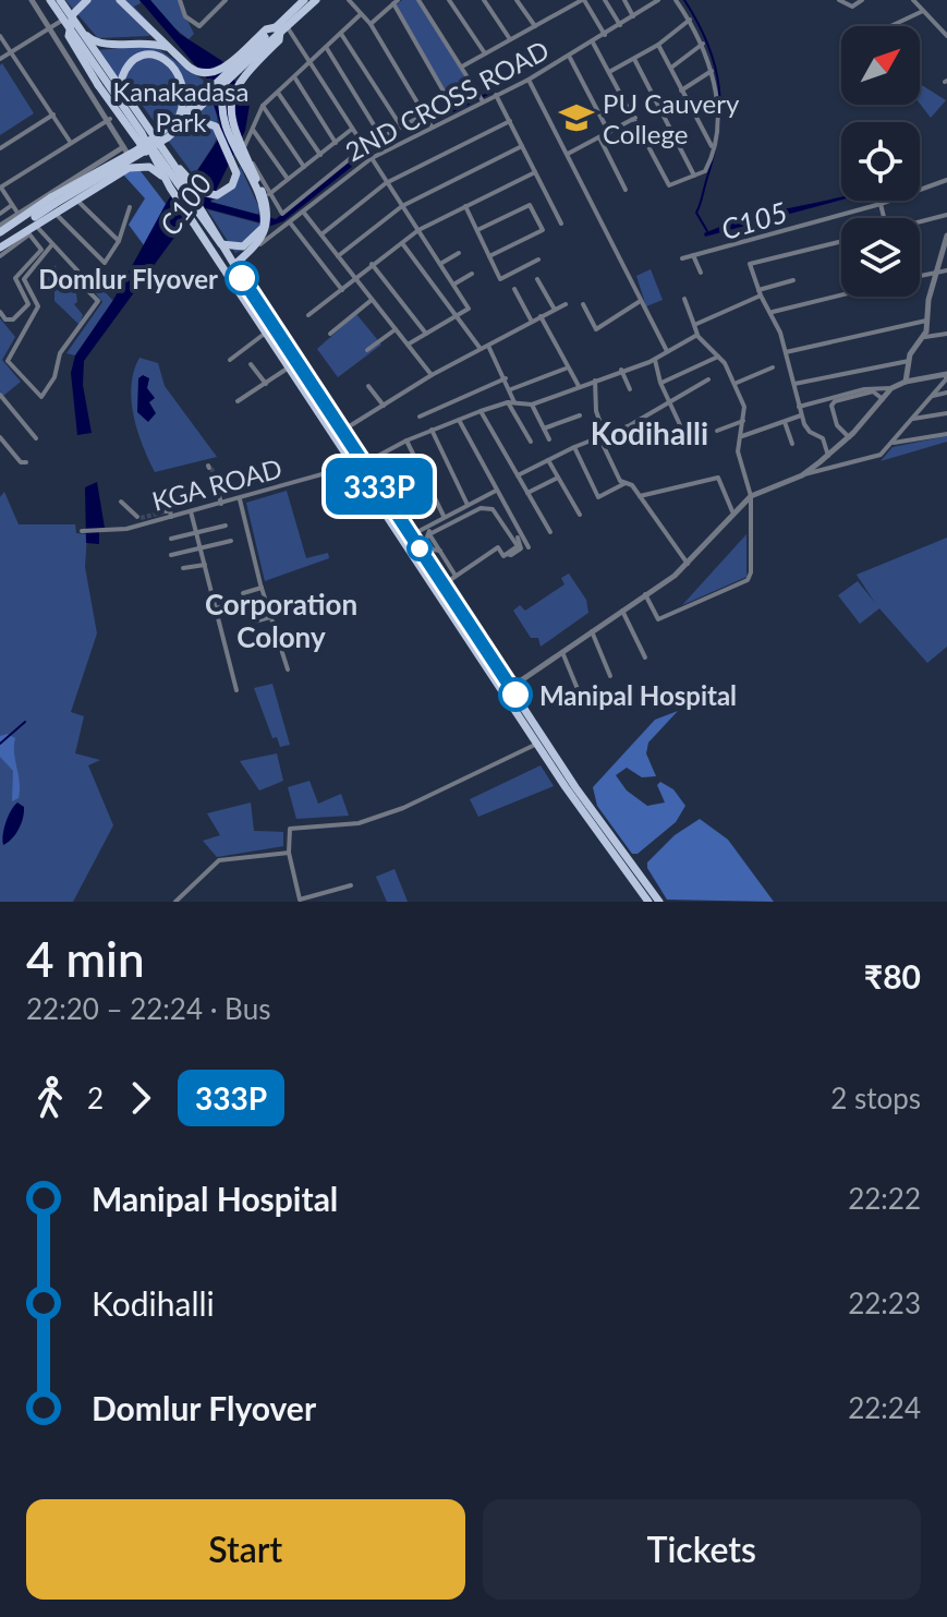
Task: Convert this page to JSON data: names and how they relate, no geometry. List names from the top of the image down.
{
  "streets": {
    "street": ["2ND CROSS ROAD", "KGA ROAD"]
  },
  "districts": ["Kodihalli", "Corporation Colony"],
  "water": ["C100", "C105"],
  "parks": ["Kanakadasa Park"],
  "places": {
    "school or university": ["PU Cauvery College"],
    "other": ["Domlur Flyover", "Manipal Hospital"]
  },
  "lines": ["bus line 333P"],
  "north": "top right",
  "page": {
    "on_map": "333P",
    "heading": ["4 min", "22:20 – 22:24 · Bus", "₹80"],
    "legs": ["2", "333P", "2 stops"],
    "list": [
      {
        "name": "Manipal Hospital",
        "value": "22:22"
      },
      {
        "name": "Kodihalli",
        "value": "22:23"
      },
      {
        "name": "Domlur Flyover",
        "value": "22:24"
      }
    ],
    "buttons": ["Start", "Tickets"]
  }
}
